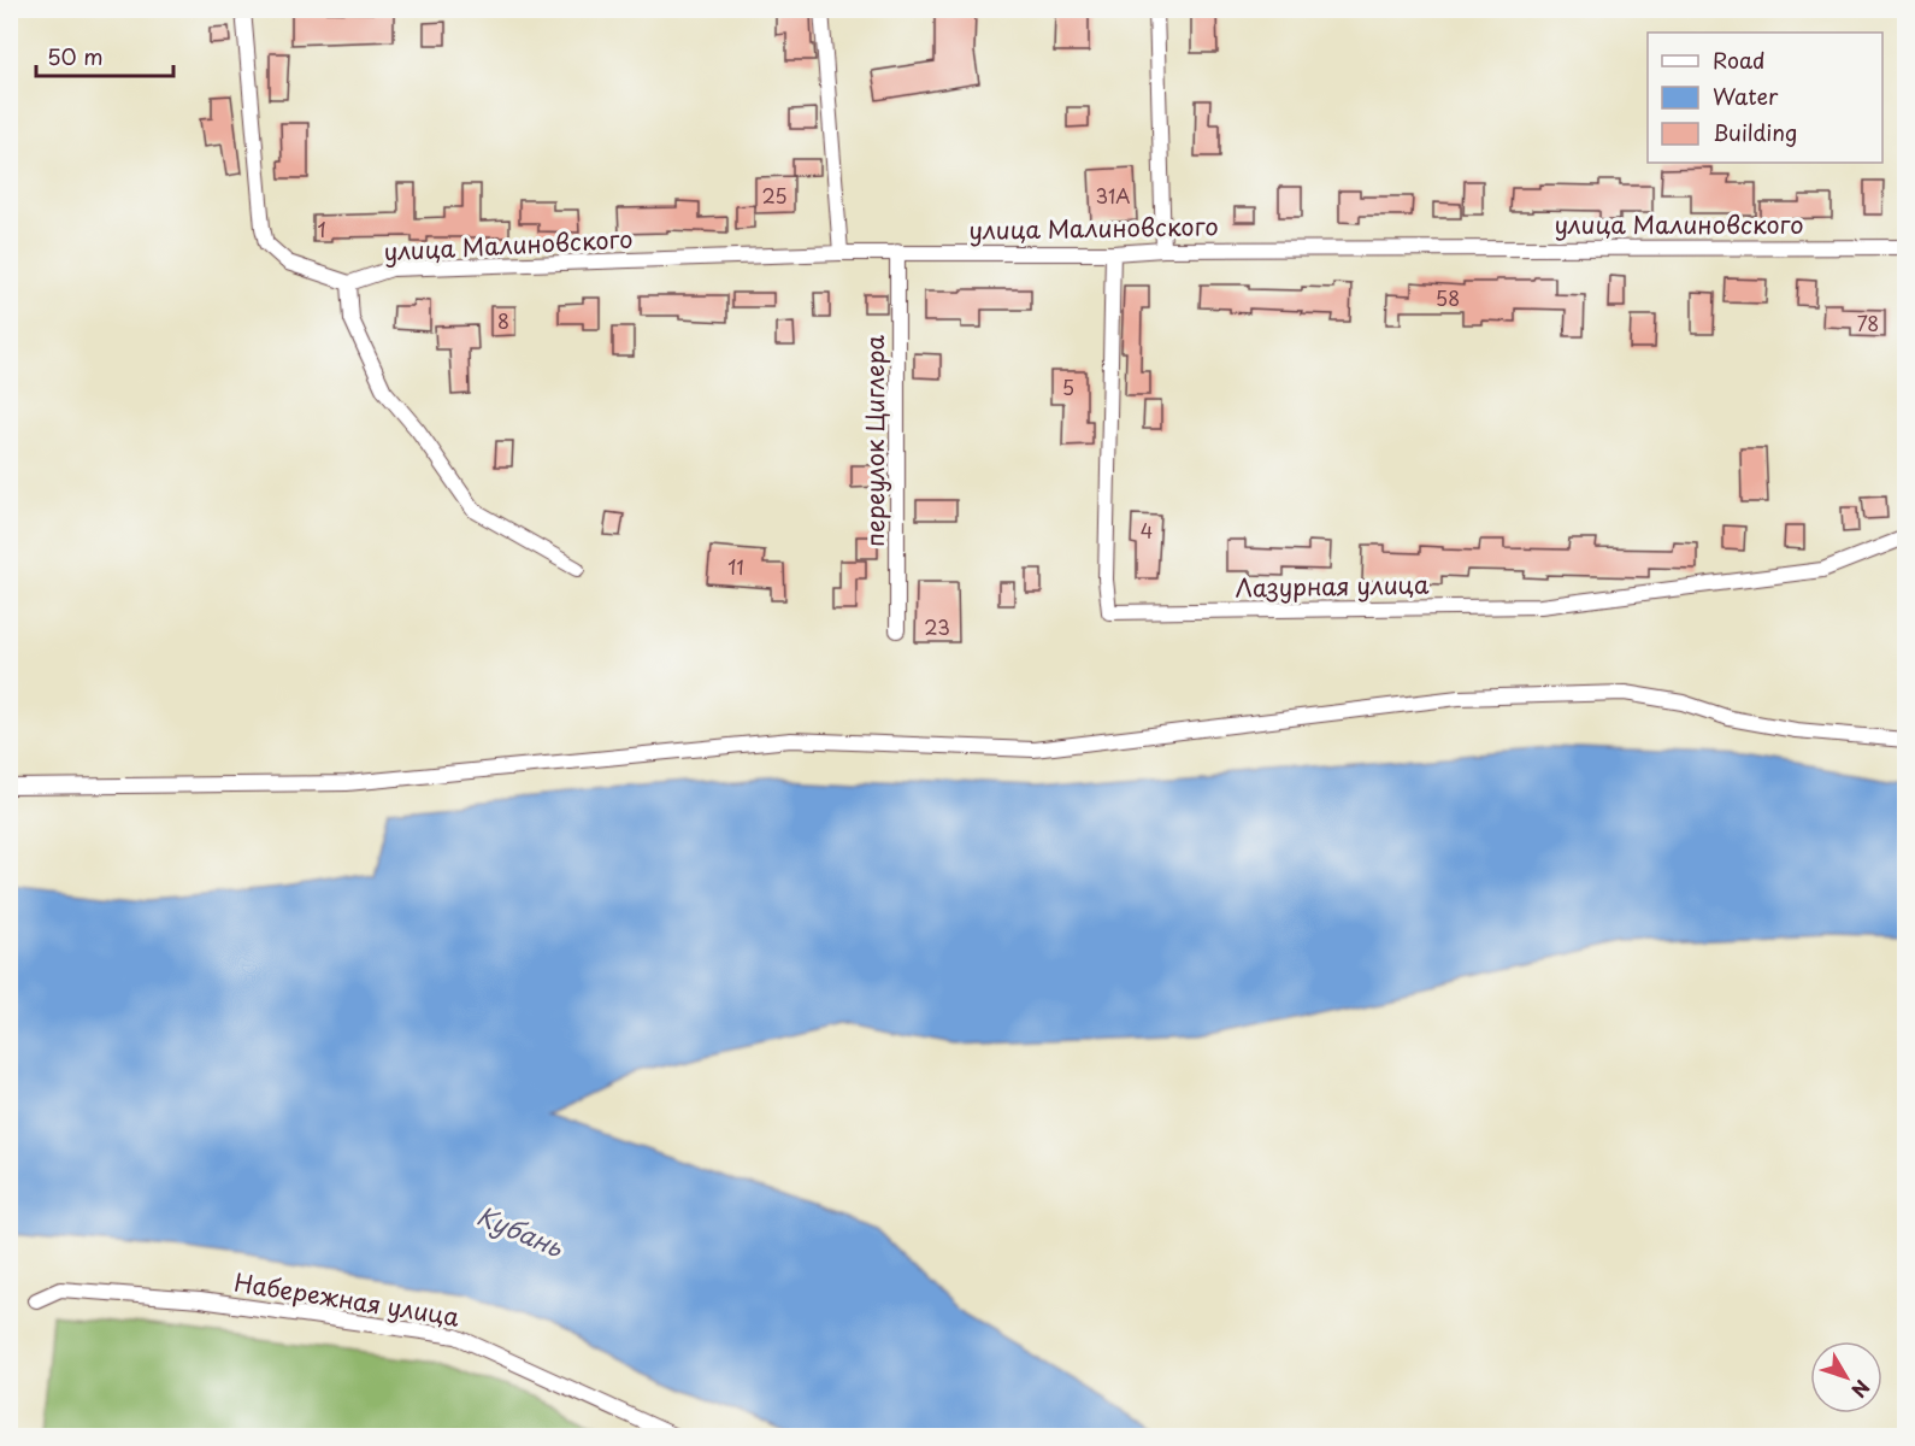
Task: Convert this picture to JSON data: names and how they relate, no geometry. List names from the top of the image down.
{
  "streets": {
    "street": [
      "улица Малиновского",
      "переулок Циглера",
      "Лазурная улица",
      "Набережная улица"
    ]
  },
  "crossings": [
    ["улица Малиновского", "переулок Циглера"],
    ["улица Малиновского", "Лазурная улица"]
  ],
  "water": ["Кубань"],
  "house_numbers": [
    "25",
    "31А",
    "1",
    "58",
    "8",
    "78",
    "5",
    "4",
    "11",
    "23"
  ],
  "legend": ["Road", "Water", "Building"],
  "scale_bar": "50 m",
  "north": "bottom right"
}
